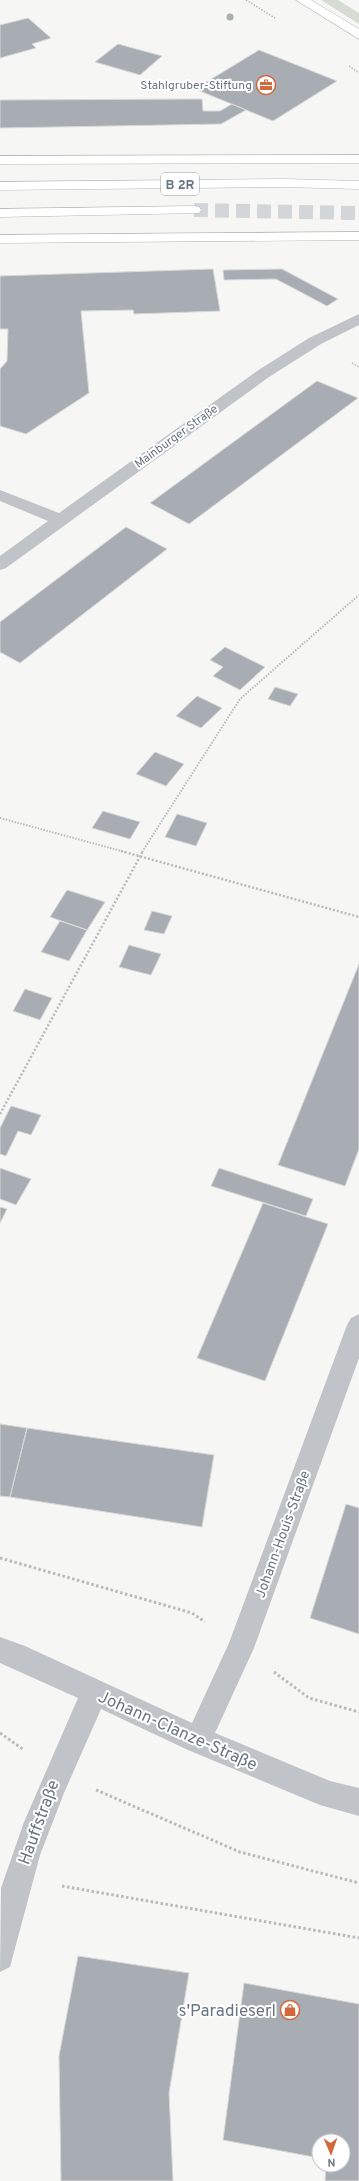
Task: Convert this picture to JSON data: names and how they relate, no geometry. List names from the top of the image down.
{
  "streets": {
    "main road": ["B 2R"],
    "street": [
      "Mainburger Straße",
      "Johann-Houis-Straße",
      "Johann-Clanze-Straße",
      "Hauffstraße"
    ]
  },
  "crossings": [
    ["Johann-Houis-Straße", "Johann-Clanze-Straße"],
    ["Johann-Clanze-Straße", "Hauffstraße"]
  ],
  "places": {
    "office": ["Stahlgruber-Stiftung"],
    "shop": ["s'Paradieserl"]
  },
  "north": "bottom"
}
